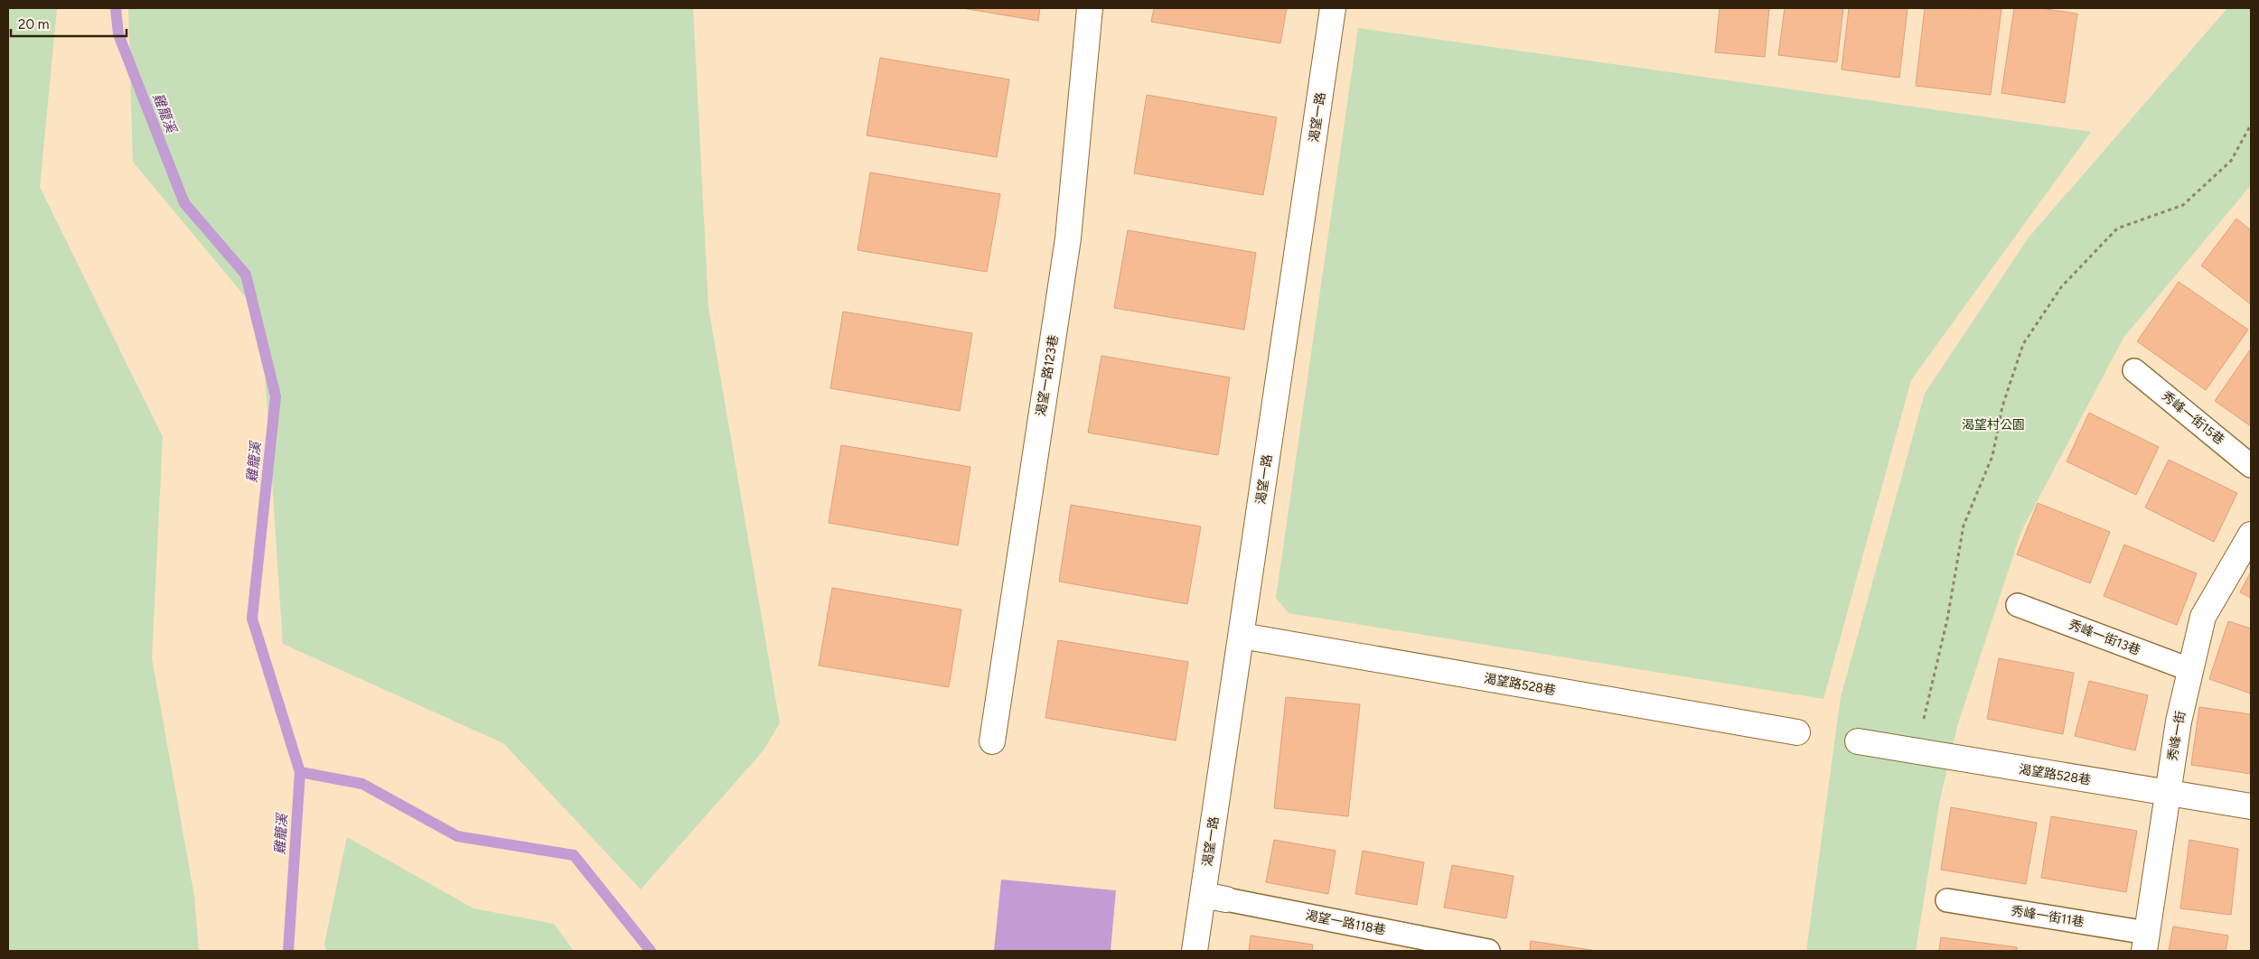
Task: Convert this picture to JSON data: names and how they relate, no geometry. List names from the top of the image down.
{
  "streets": {
    "street": [
      "渴望一路",
      "渴望一路123巷",
      "渴望路528巷",
      "秀峰一街"
    ],
    "lane": [
      "秀峰一街15巷",
      "秀峰一街13巷",
      "秀峰一街11巷",
      "渴望一路118巷"
    ]
  },
  "crossings": [
    ["渴望一路", "渴望路528巷"],
    ["渴望一路", "渴望一路118巷"],
    ["秀峰一街13巷", "秀峰一街"],
    ["渴望路528巷", "秀峰一街"],
    ["秀峰一街", "秀峰一街11巷"]
  ],
  "water": ["雞籠溪"],
  "parks": ["渴望村公園"],
  "scale_bar": "20 m"
}
